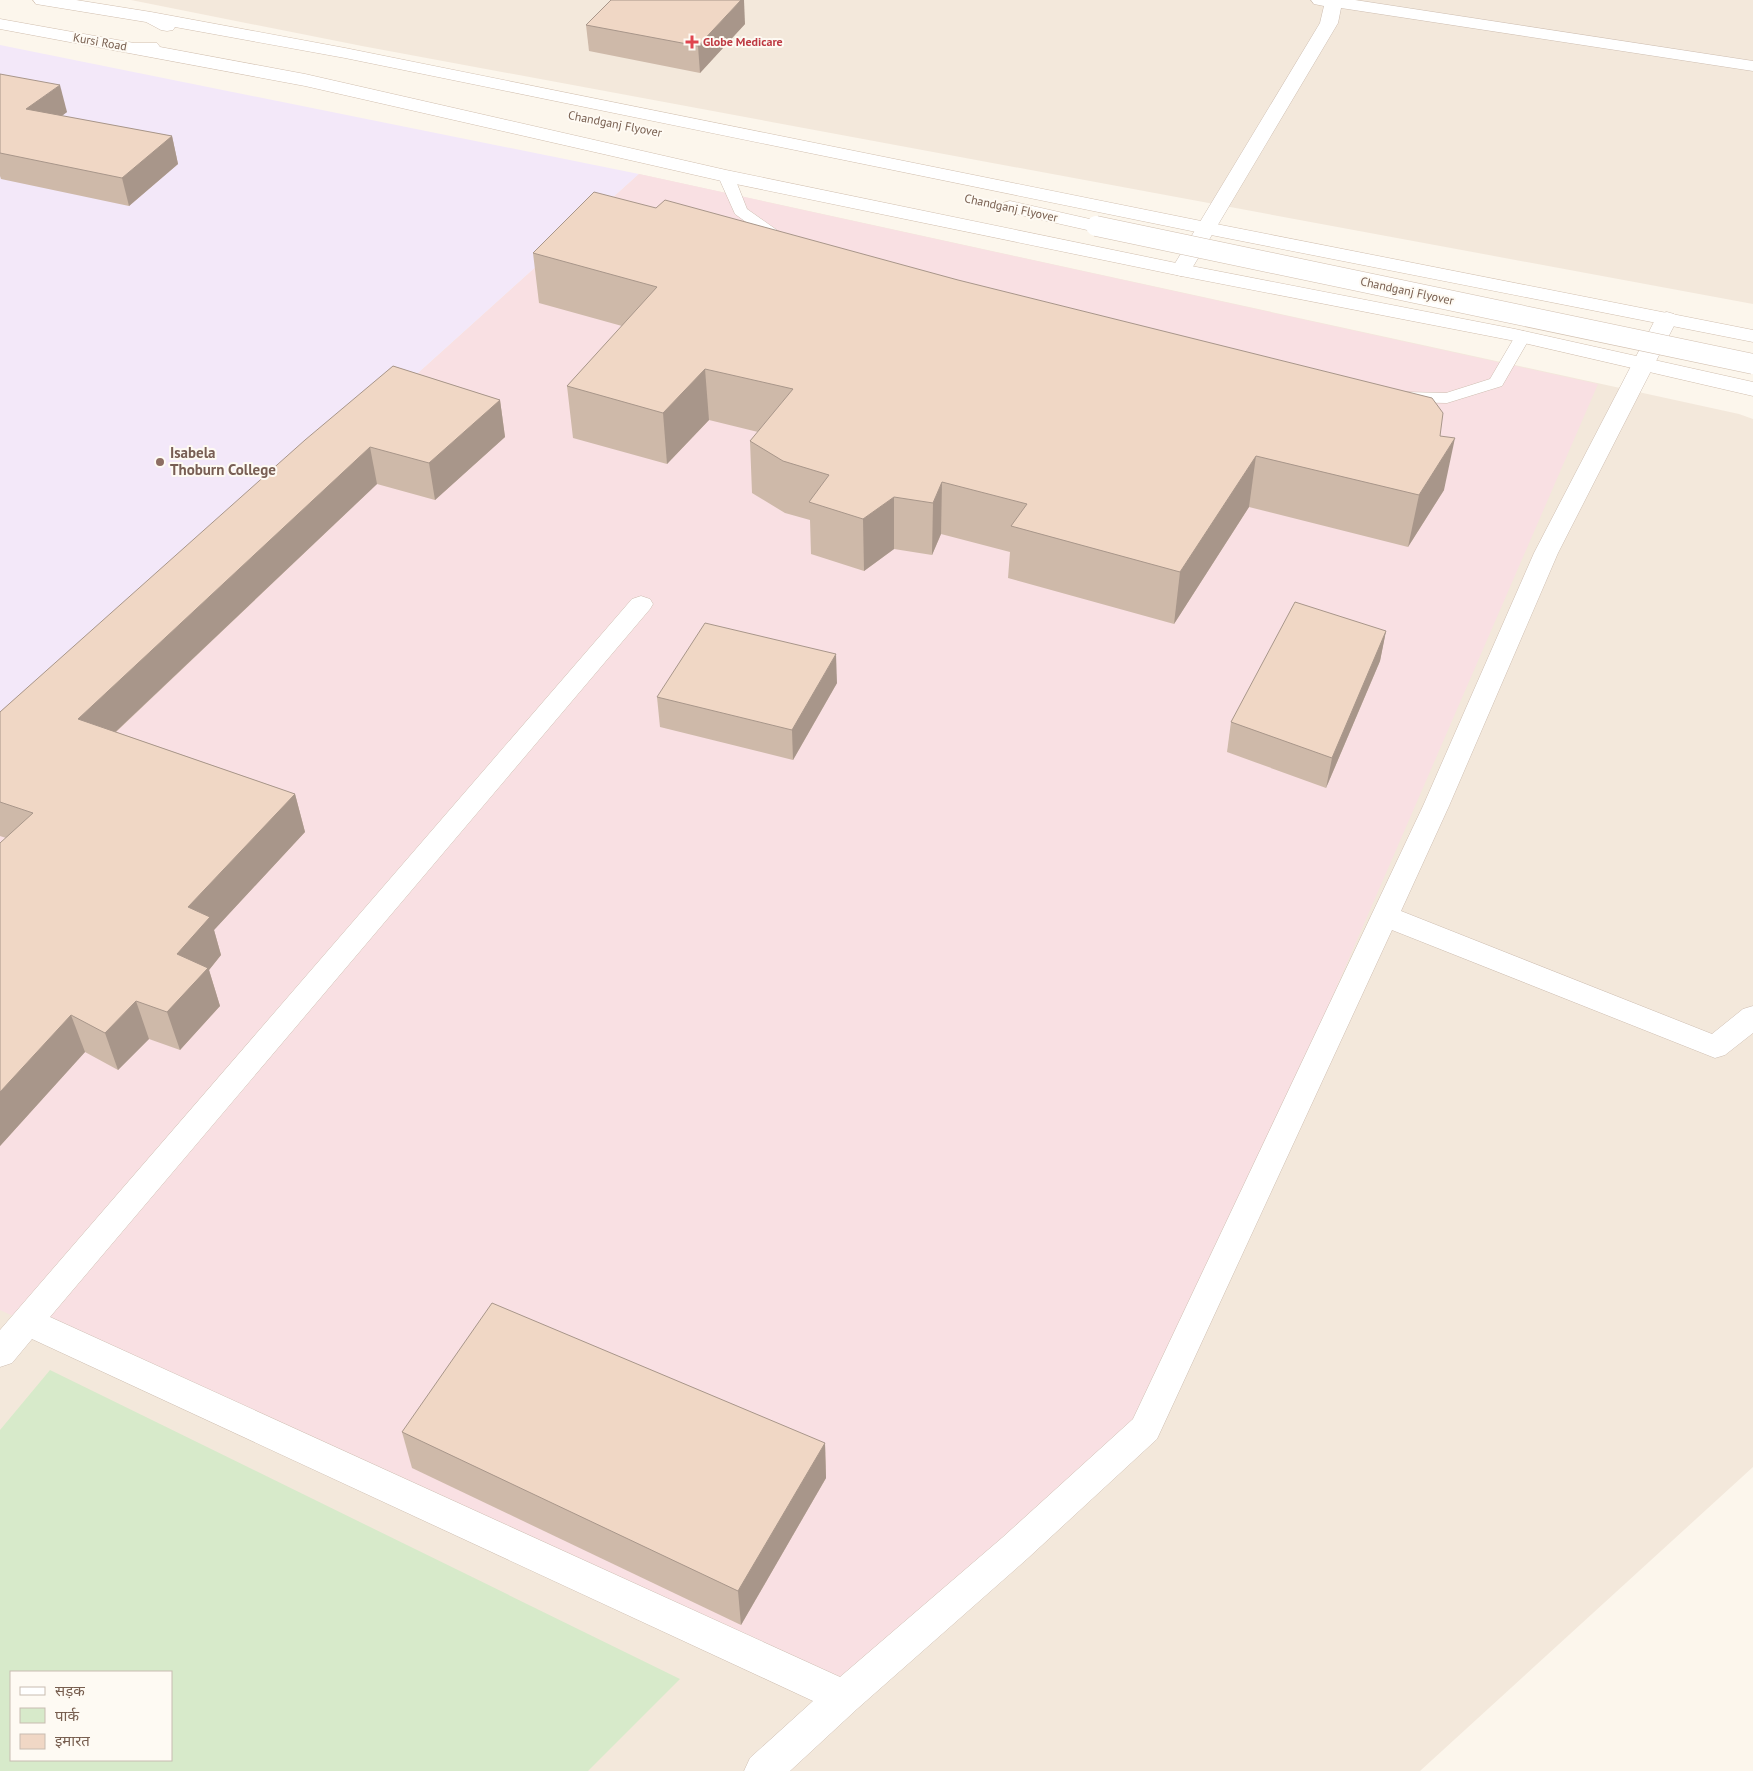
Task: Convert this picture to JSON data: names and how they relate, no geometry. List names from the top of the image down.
{
  "streets": {
    "street": ["Kursi Road", "Chandganj Flyover"]
  },
  "places": {
    "health": ["Globe Medicare"],
    "other": ["Isabela Thoburn College"]
  },
  "legend": ["सड़क", "पार्क", "इमारत"]
}
